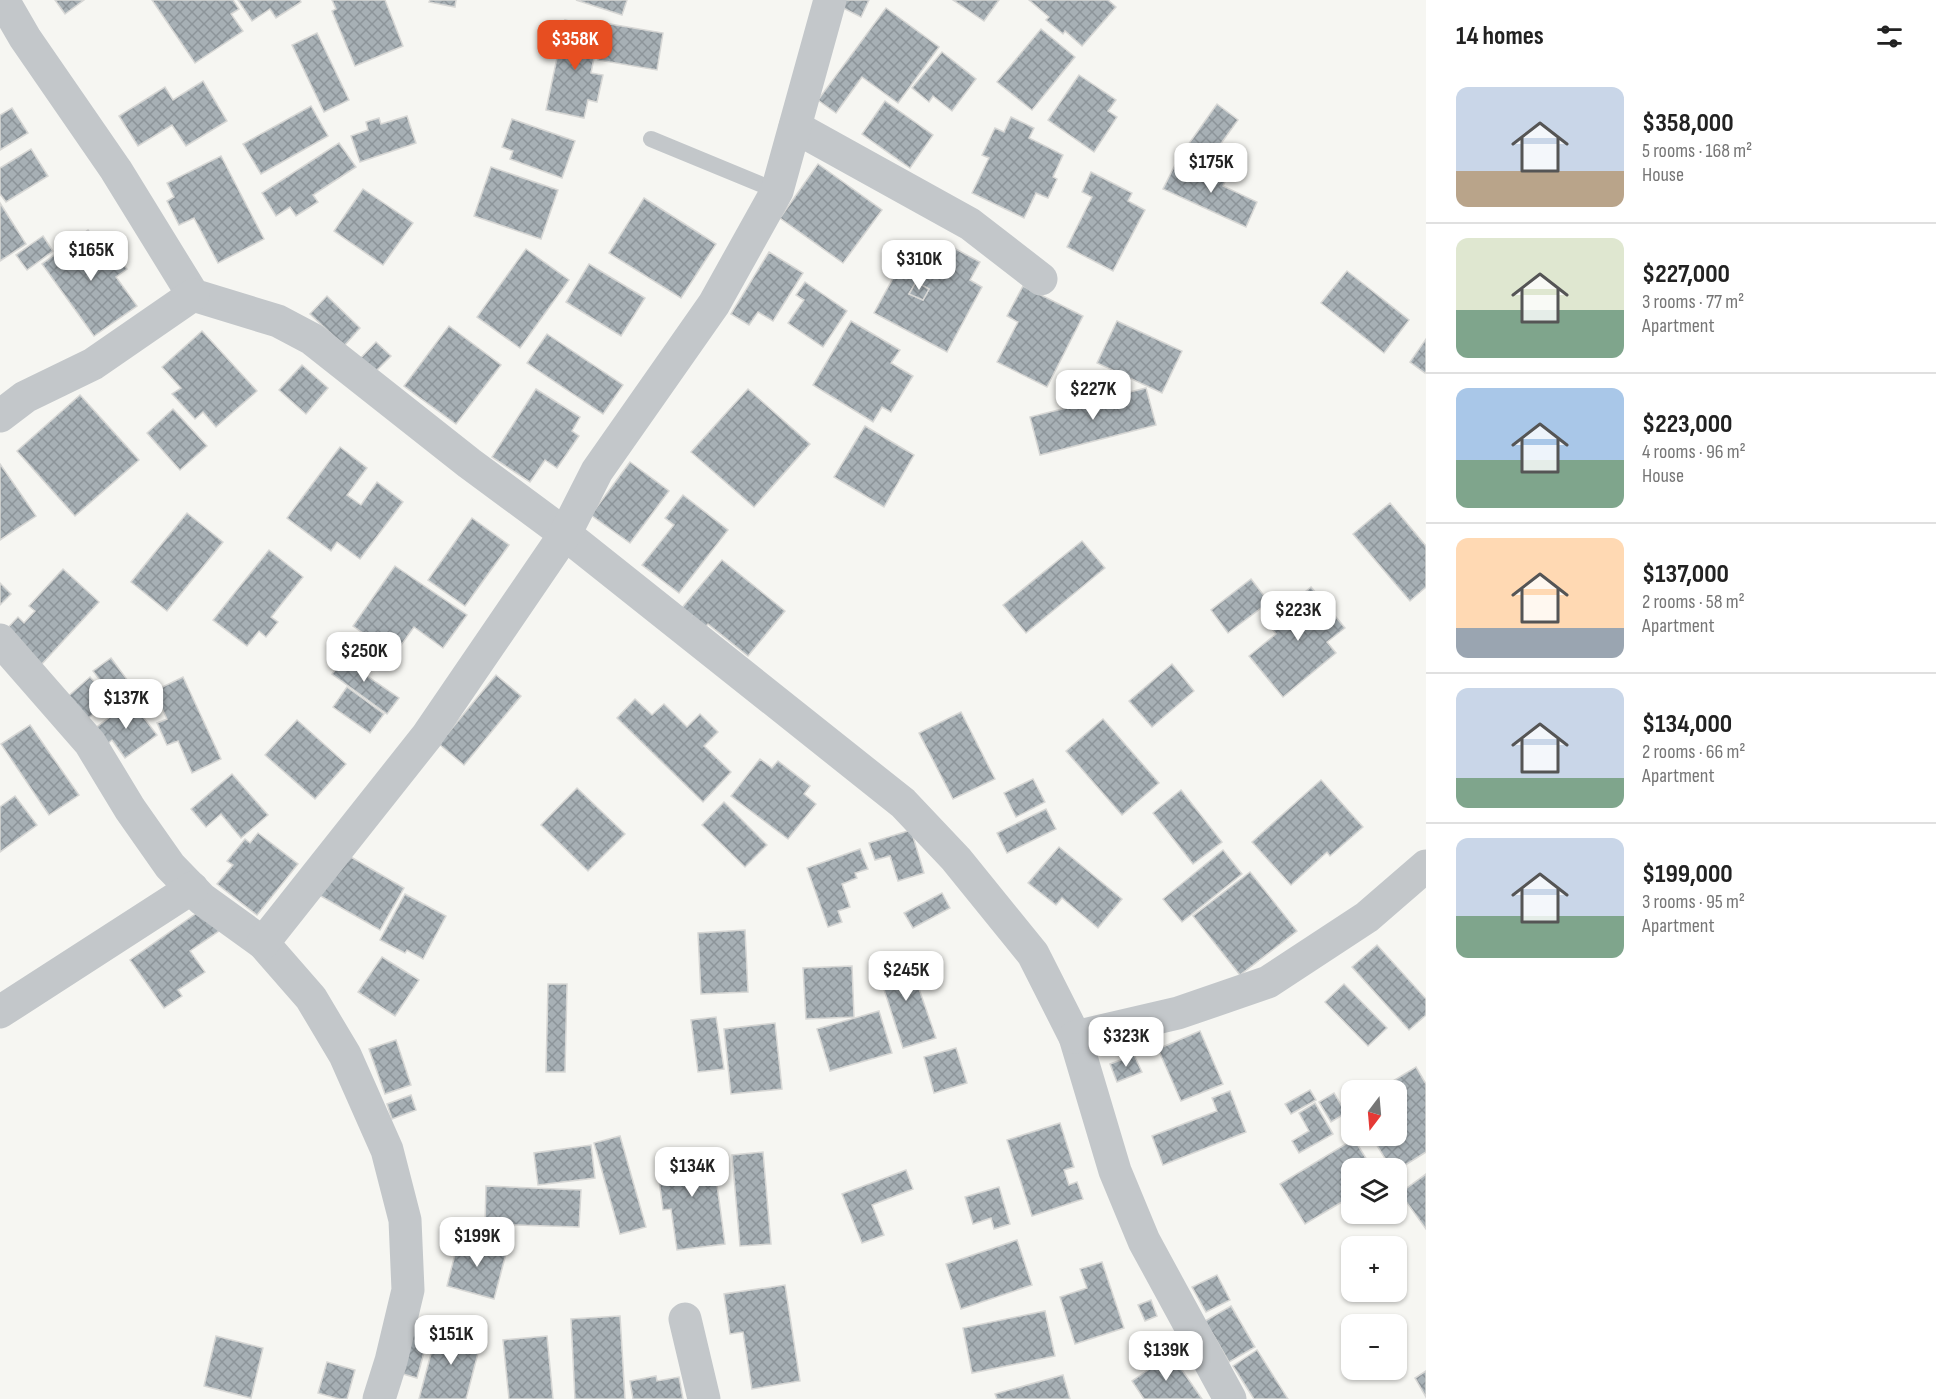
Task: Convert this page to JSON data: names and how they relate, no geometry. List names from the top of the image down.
{
  "north": "bottom",
  "page": {
    "heading": "14 homes",
    "price": [
      "$358K",
      "$175K",
      "$165K",
      "$310K",
      "$227K",
      "$223K",
      "$250K",
      "$137K",
      "$245K",
      "$323K",
      "$134K",
      "$199K",
      "$151K",
      "$139K"
    ],
    "list": [
      {
        "name": "$358,000",
        "note": "5 rooms · 168 m² · House"
      },
      {
        "name": "$227,000",
        "note": "3 rooms · 77 m² · Apartment"
      },
      {
        "name": "$223,000",
        "note": "4 rooms · 96 m² · House"
      },
      {
        "name": "$137,000",
        "note": "2 rooms · 58 m² · Apartment"
      },
      {
        "name": "$134,000",
        "note": "2 rooms · 66 m² · Apartment"
      },
      {
        "name": "$199,000",
        "note": "3 rooms · 95 m² · Apartment"
      }
    ],
    "map_buttons": ["+", "−"]
  }
}
